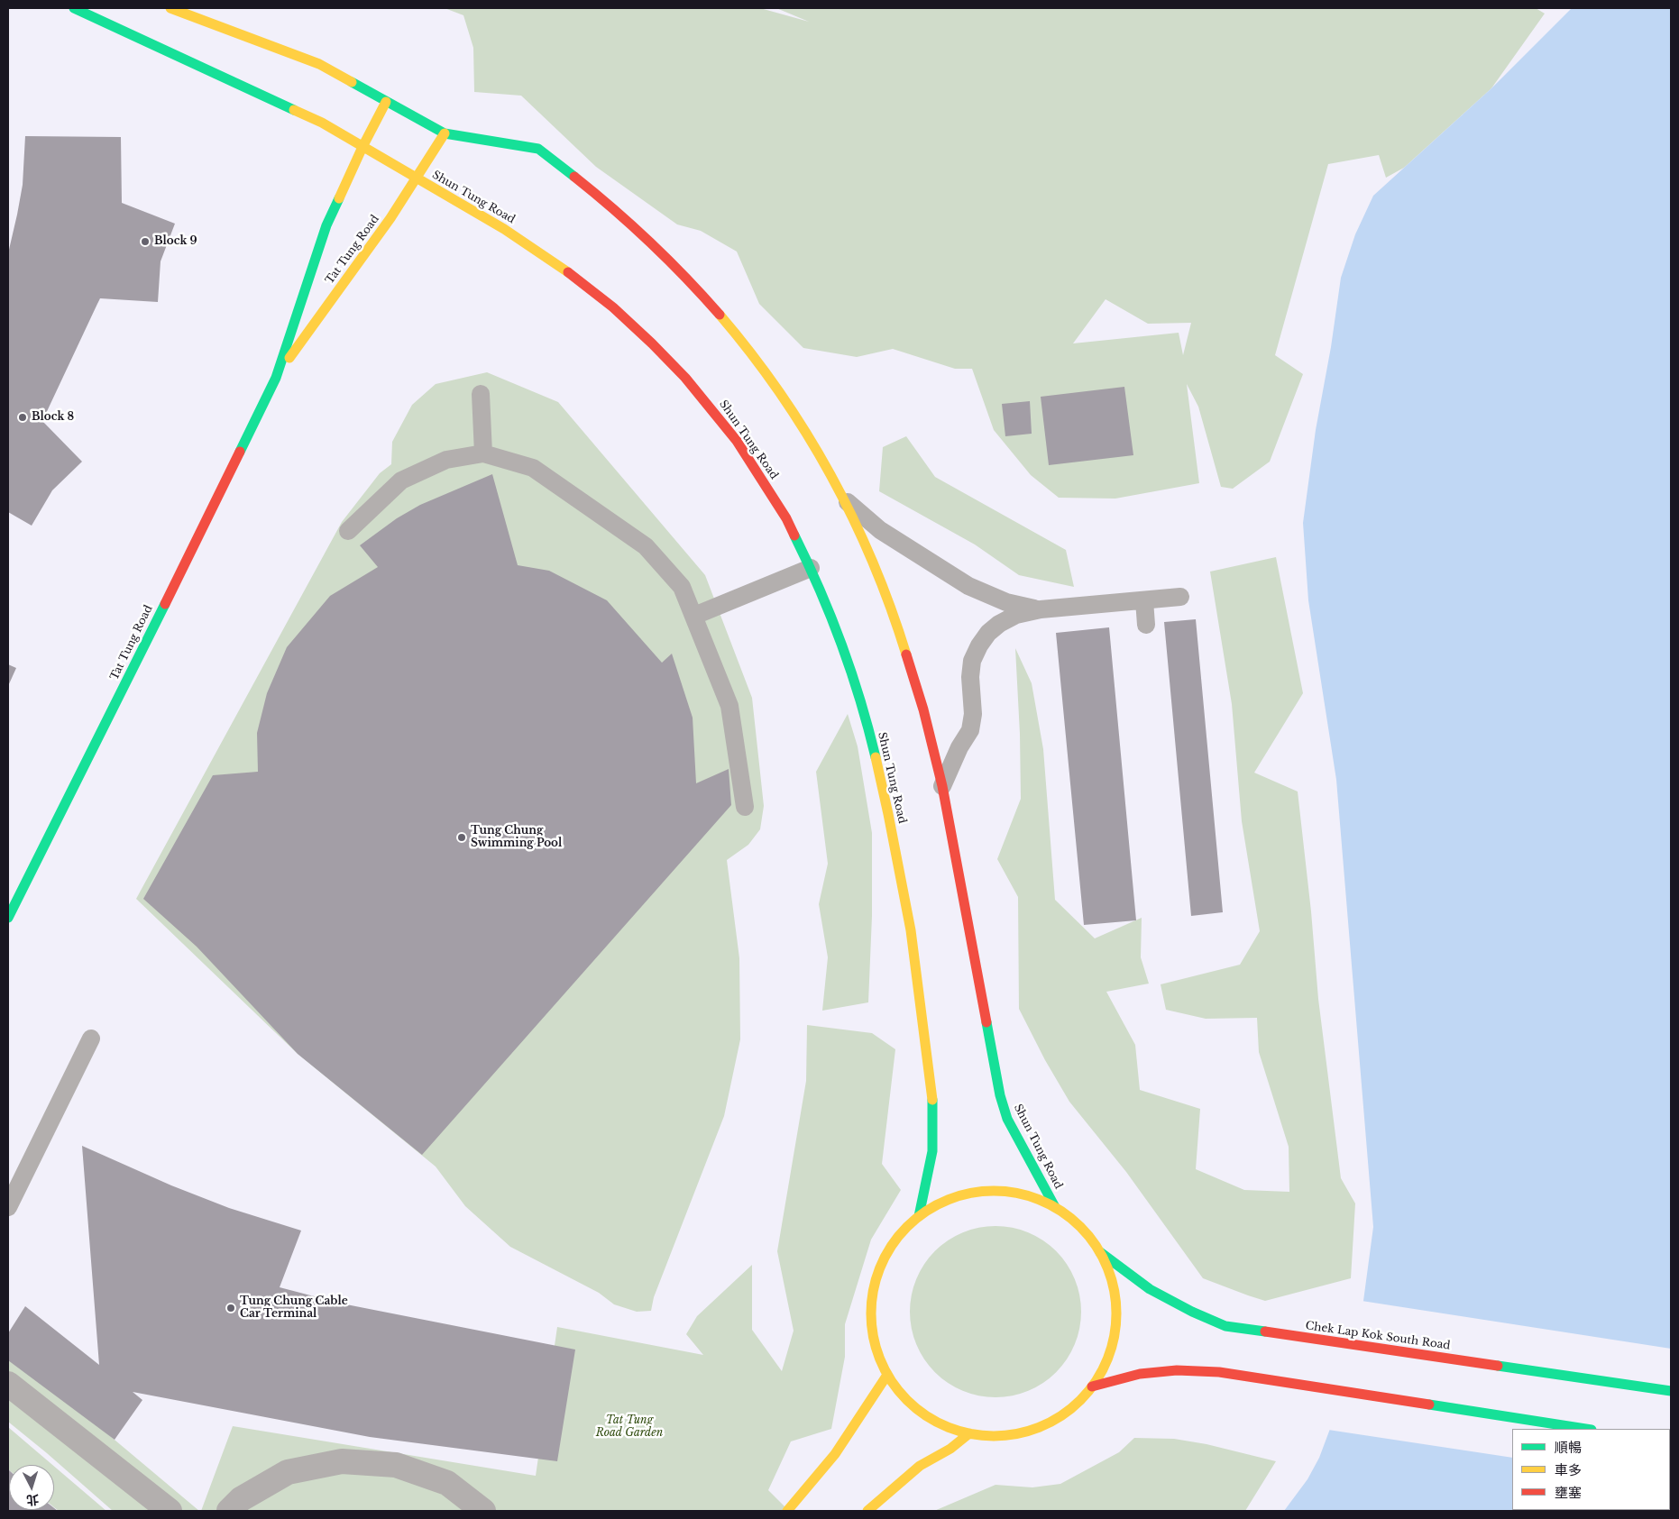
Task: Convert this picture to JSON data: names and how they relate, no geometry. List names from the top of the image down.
{
  "streets": {
    "main road": ["Shun Tung Road", "Tat Tung Road", "Chek Lap Kok South Road"]
  },
  "crossings": [
    ["Shun Tung Road", "Tat Tung Road"]
  ],
  "parks": ["Tat Tung Road Garden"],
  "places": [
    "Block 9",
    "Block 8",
    "Tung Chung Swimming Pool",
    "Tung Chung Cable Car Terminal"
  ],
  "legend": ["順暢", "車多", "壅塞"],
  "north": "bottom"
}
